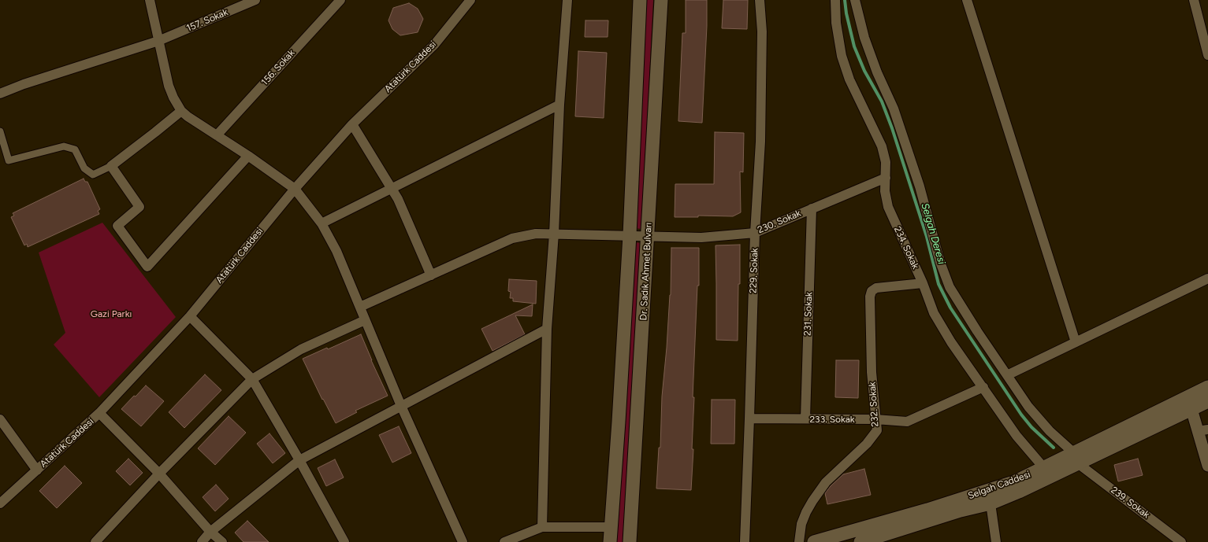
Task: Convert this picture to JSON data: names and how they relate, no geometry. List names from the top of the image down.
{
  "streets": {
    "main road": ["Dr. Sadık Ahmet Bulvarı", "Selgah Caddesi"],
    "street": [
      "157. Sokak",
      "Atatürk Caddesi",
      "156. Sokak",
      "230. Sokak",
      "234. Sokak",
      "229. Sokak",
      "231. Sokak",
      "232. Sokak",
      "233. Sokak",
      "239. Sokak"
    ]
  },
  "crossings": [
    ["230. Sokak", "234. Sokak"],
    ["230. Sokak", "229. Sokak"],
    ["230. Sokak", "Dr. Sadık Ahmet Bulvarı"],
    ["230. Sokak", "231. Sokak"],
    ["234. Sokak", "232. Sokak"],
    ["234. Sokak", "233. Sokak"],
    ["234. Sokak", "Selgah Caddesi"],
    ["229. Sokak", "233. Sokak"],
    ["231. Sokak", "233. Sokak"],
    ["232. Sokak", "233. Sokak"],
    ["Selgah Caddesi", "239. Sokak"]
  ],
  "water": ["Selgah Deresi"],
  "parks": ["Gazi Parkı"]
}
